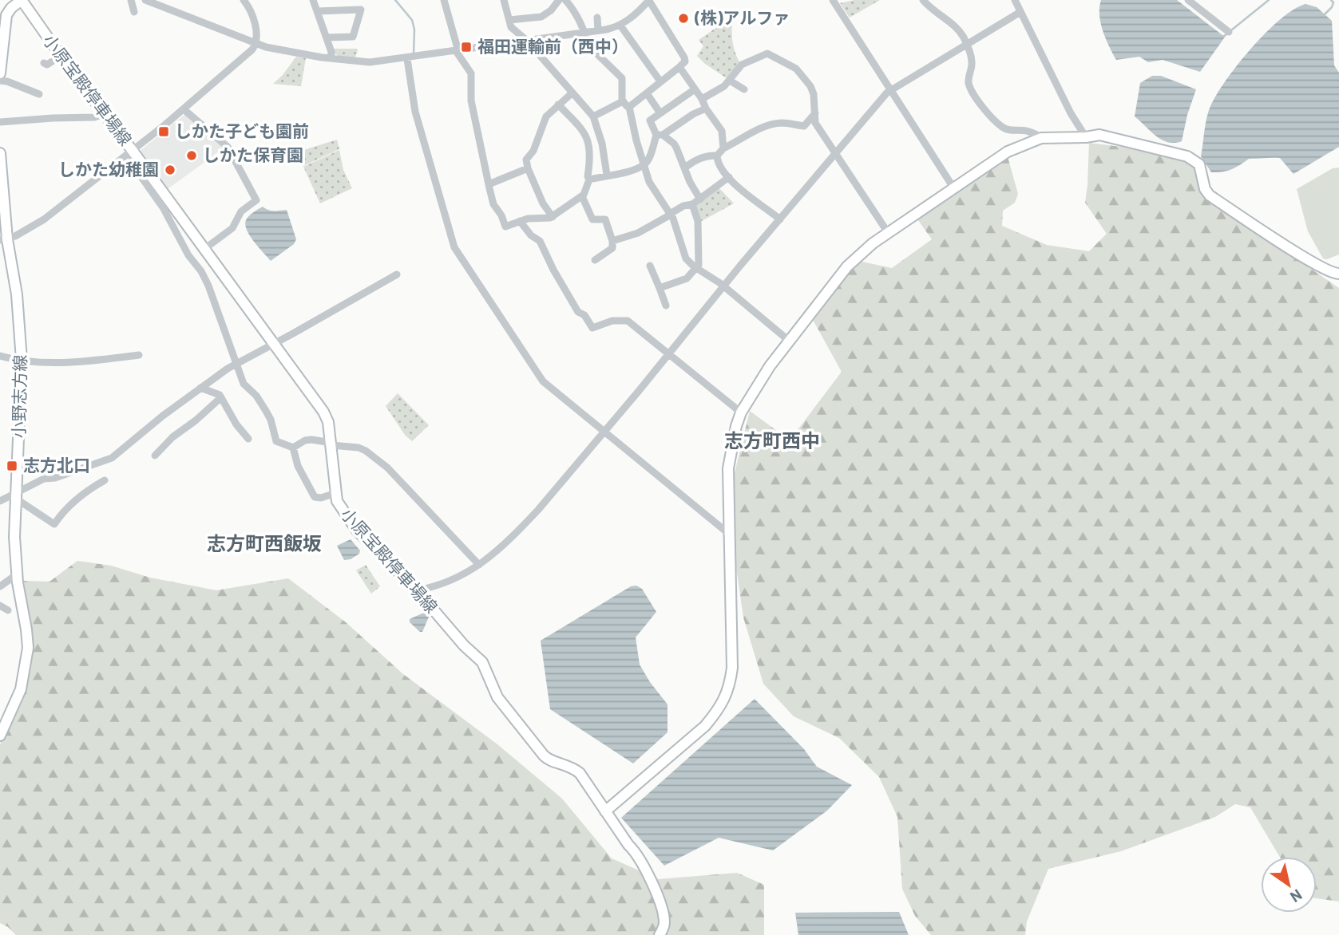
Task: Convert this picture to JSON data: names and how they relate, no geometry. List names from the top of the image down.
{
  "streets": {
    "main road": ["小原宝殿停車場線", "小野志方線"]
  },
  "districts": ["志方町西中", "志方町西飯坂"],
  "places": {
    "other": ["(株)アルファ", "しかた保育園", "しかた幼稚園"],
    "transit": ["福田運輸前（西中）", "しかた子ども園前", "志方北口"]
  },
  "north": "bottom right"
}
